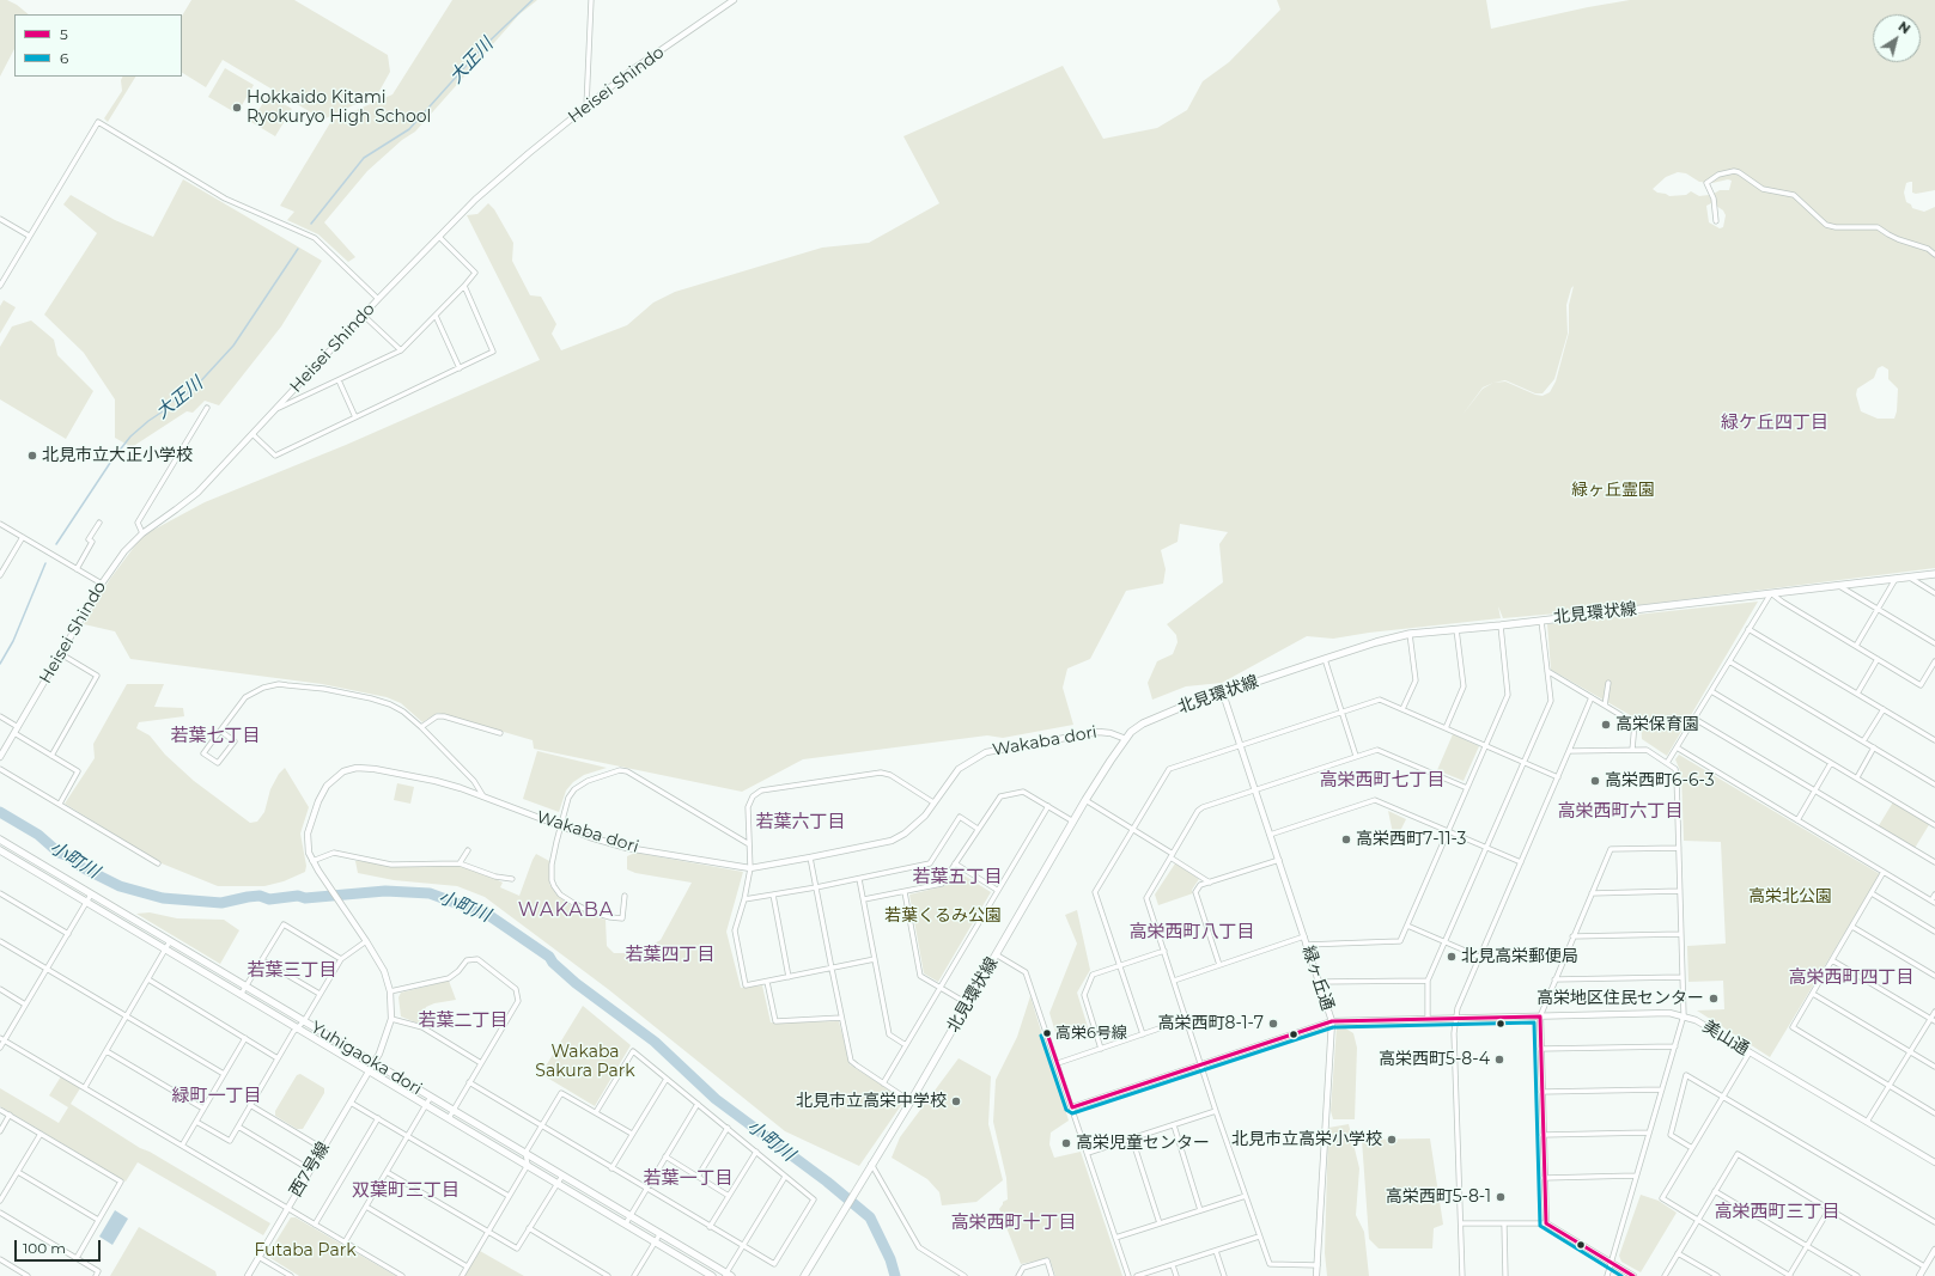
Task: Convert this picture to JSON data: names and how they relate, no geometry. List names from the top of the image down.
{
  "streets": {
    "main road": ["北見環状線", "Yuhigaoka dori"],
    "street": [
      "Heisei Shindo",
      "Wakaba dori",
      "緑ヶ丘通",
      "美山通",
      "西7号線"
    ]
  },
  "crossings": [
    ["北見環状線", "Wakaba dori"],
    ["北見環状線", "緑ヶ丘通"],
    ["Wakaba dori", "Yuhigaoka dori"],
    ["Wakaba dori", "西7号線"],
    ["緑ヶ丘通", "美山通"],
    ["Yuhigaoka dori", "西7号線"]
  ],
  "districts": [
    "緑ケ丘四丁目",
    "若葉七丁目",
    "高栄西町七丁目",
    "高栄西町六丁目",
    "若葉六丁目",
    "若葉五丁目",
    "WAKABA",
    "高栄西町八丁目",
    "若葉四丁目",
    "若葉三丁目",
    "高栄西町四丁目",
    "若葉二丁目",
    "緑町一丁目",
    "若葉一丁目",
    "双葉町三丁目",
    "高栄西町三丁目",
    "高栄西町十丁目"
  ],
  "water": ["大正川", "小町川"],
  "parks": [
    "緑ヶ丘霊園",
    "高栄北公園",
    "若葉くるみ公園",
    "Wakaba Sakura Park",
    "Futaba Park"
  ],
  "places": [
    "Hokkaido Kitami Ryokuryo High School",
    "北見市立大正小学校",
    "高栄保育園",
    "高栄西町6-6-3",
    "高栄西町7-11-3",
    "北見高栄郵便局",
    "高栄地区住民センター",
    "高栄西町8-1-7",
    "高栄6号線",
    "高栄西町5-8-4",
    "北見市立高栄中学校",
    "北見市立高栄小学校",
    "高栄児童センター",
    "高栄西町5-8-1"
  ],
  "lines": ["transit line 5", "transit line 6"],
  "legend": ["5", "6"],
  "scale_bar": "100 m",
  "north": "top right"
}
